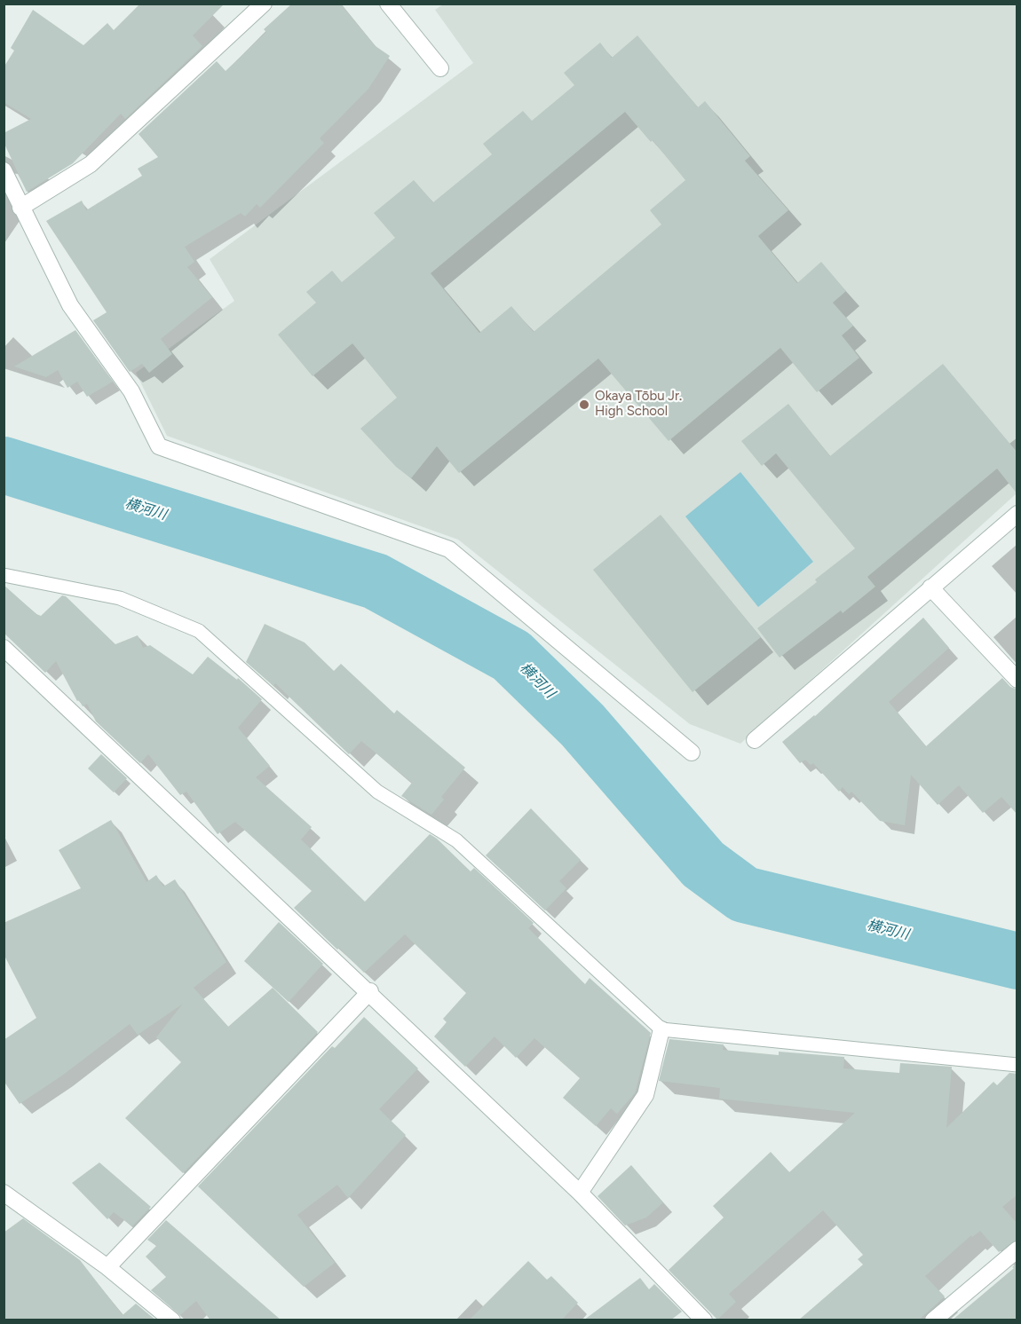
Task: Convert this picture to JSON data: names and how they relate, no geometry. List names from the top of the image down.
{
  "water": ["横河川"],
  "places": ["Okaya Tōbu Jr. High School"]
}
